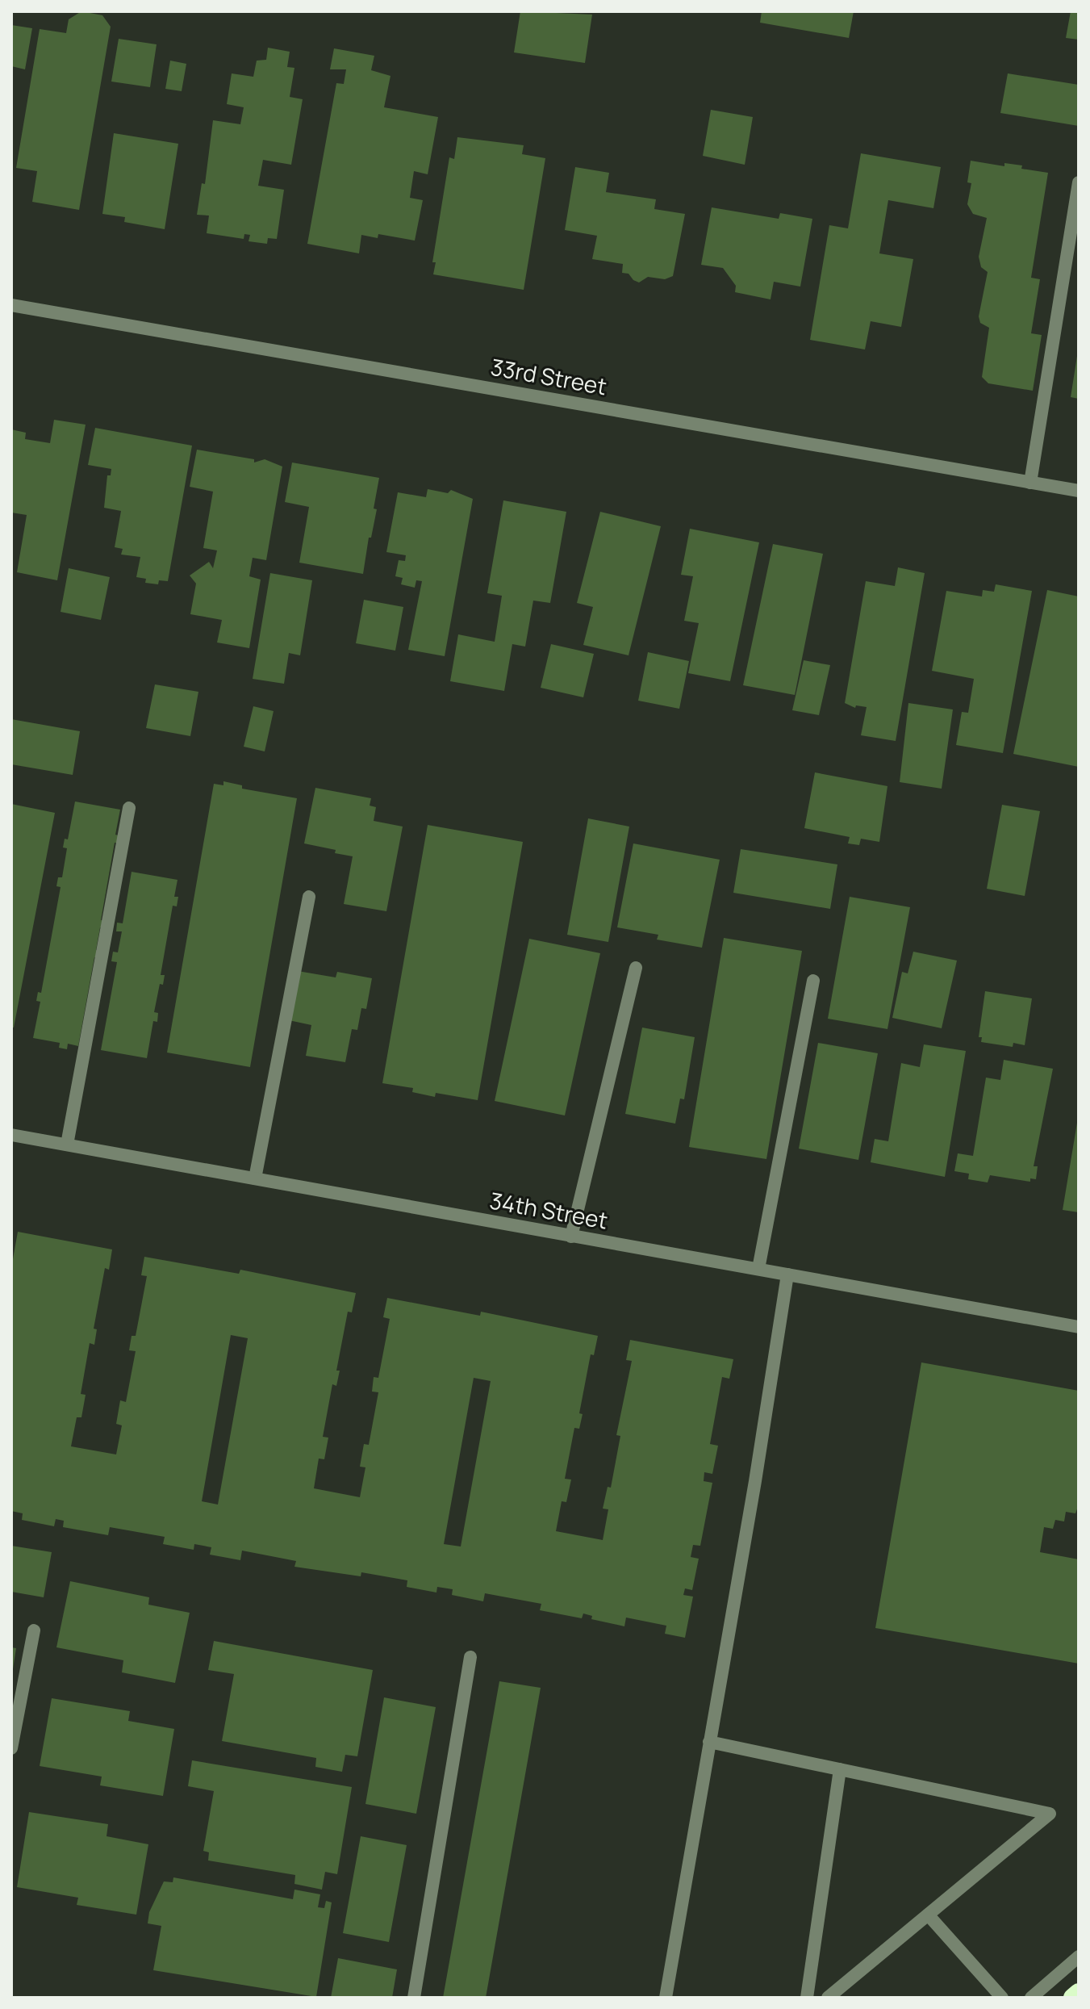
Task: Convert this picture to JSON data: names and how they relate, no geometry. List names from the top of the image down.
{
  "streets": {
    "street": ["33rd Street", "34th Street"]
  }
}
